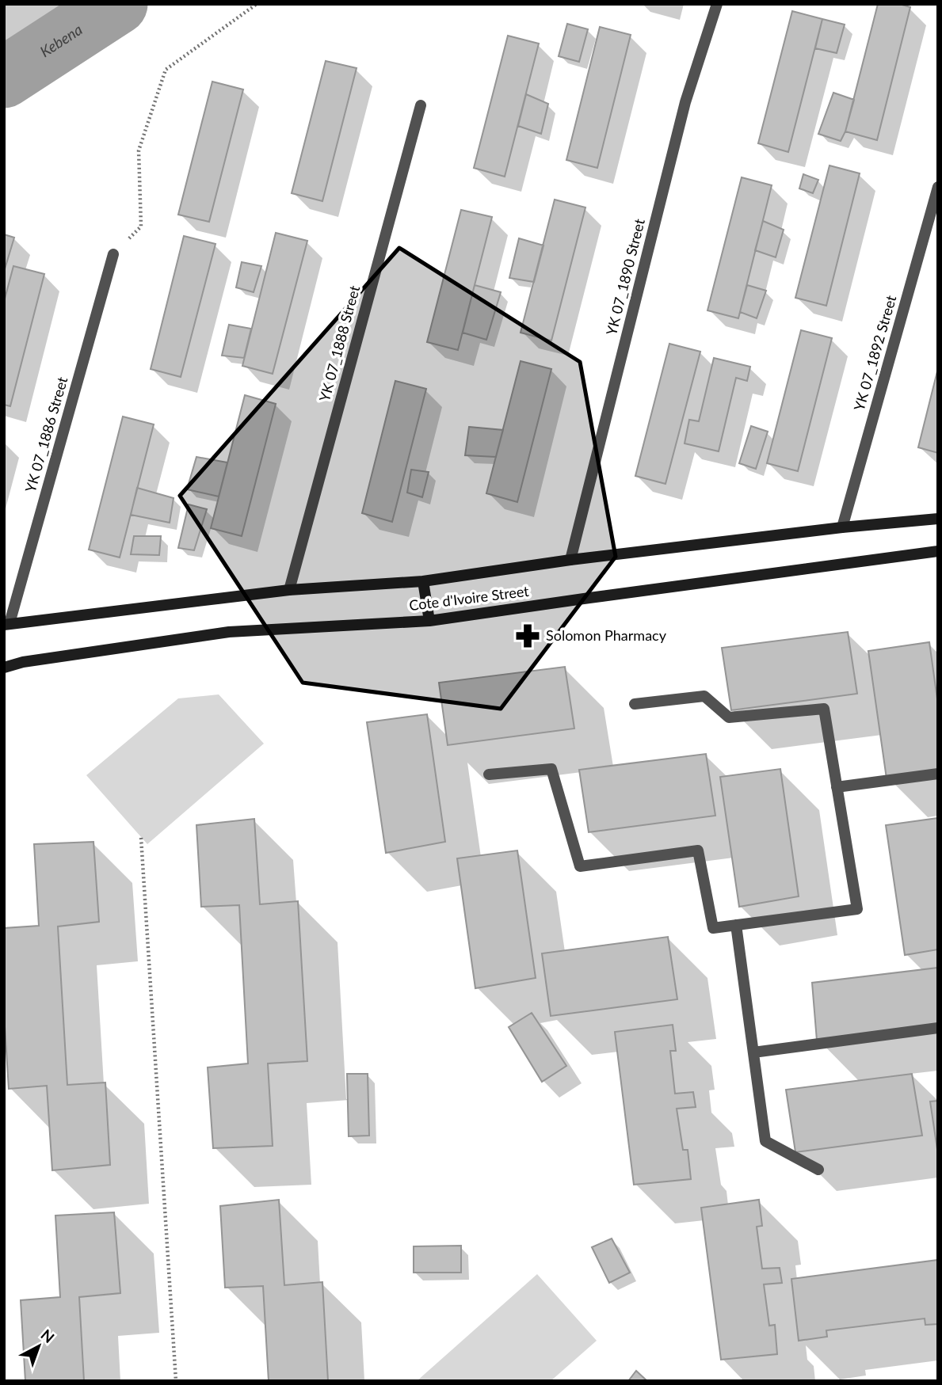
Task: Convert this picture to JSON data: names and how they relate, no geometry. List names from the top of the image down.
{
  "streets": {
    "main road": ["Cote d'Ivoire Street"],
    "street": [
      "YK 07_1890 Street",
      "YK 07_1888 Street",
      "YK 07_1892 Street",
      "YK 07_1886 Street"
    ]
  },
  "crossings": [
    ["YK 07_1890 Street", "Cote d'Ivoire Street"],
    ["YK 07_1888 Street", "Cote d'Ivoire Street"],
    ["YK 07_1892 Street", "Cote d'Ivoire Street"],
    ["YK 07_1886 Street", "Cote d'Ivoire Street"]
  ],
  "water": ["Kebena"],
  "places": {
    "pharmacy": ["Solomon Pharmacy"]
  },
  "north": "top right"
}
